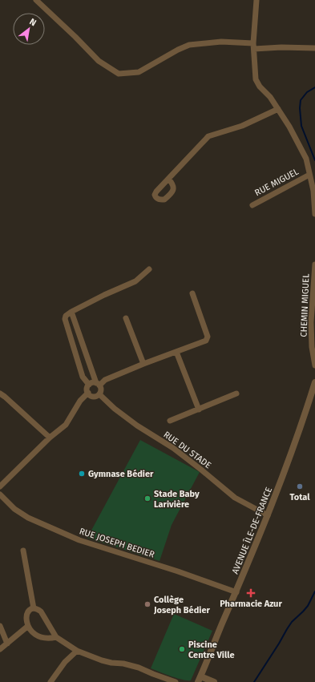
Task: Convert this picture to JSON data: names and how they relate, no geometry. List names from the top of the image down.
{
  "streets": {
    "street": [
      "RUE MIGUEL",
      "CHEMIN MIGUEL",
      "RUE DU STADE",
      "AVENUE ÎLE-DE-FRANCE",
      "RUE JOSEPH BEDIER"
    ]
  },
  "crossings": [
    ["RUE DU STADE", "AVENUE ÎLE-DE-FRANCE"],
    ["AVENUE ÎLE-DE-FRANCE", "RUE JOSEPH BEDIER"]
  ],
  "places": {
    "other": [
      "Gymnase Bédier",
      "Total",
      "Stade Baby Larivière",
      "Collège Joseph Bédier",
      "Piscine Centre Ville"
    ],
    "health": ["Pharmacie Azur"]
  },
  "north": "top right"
}
